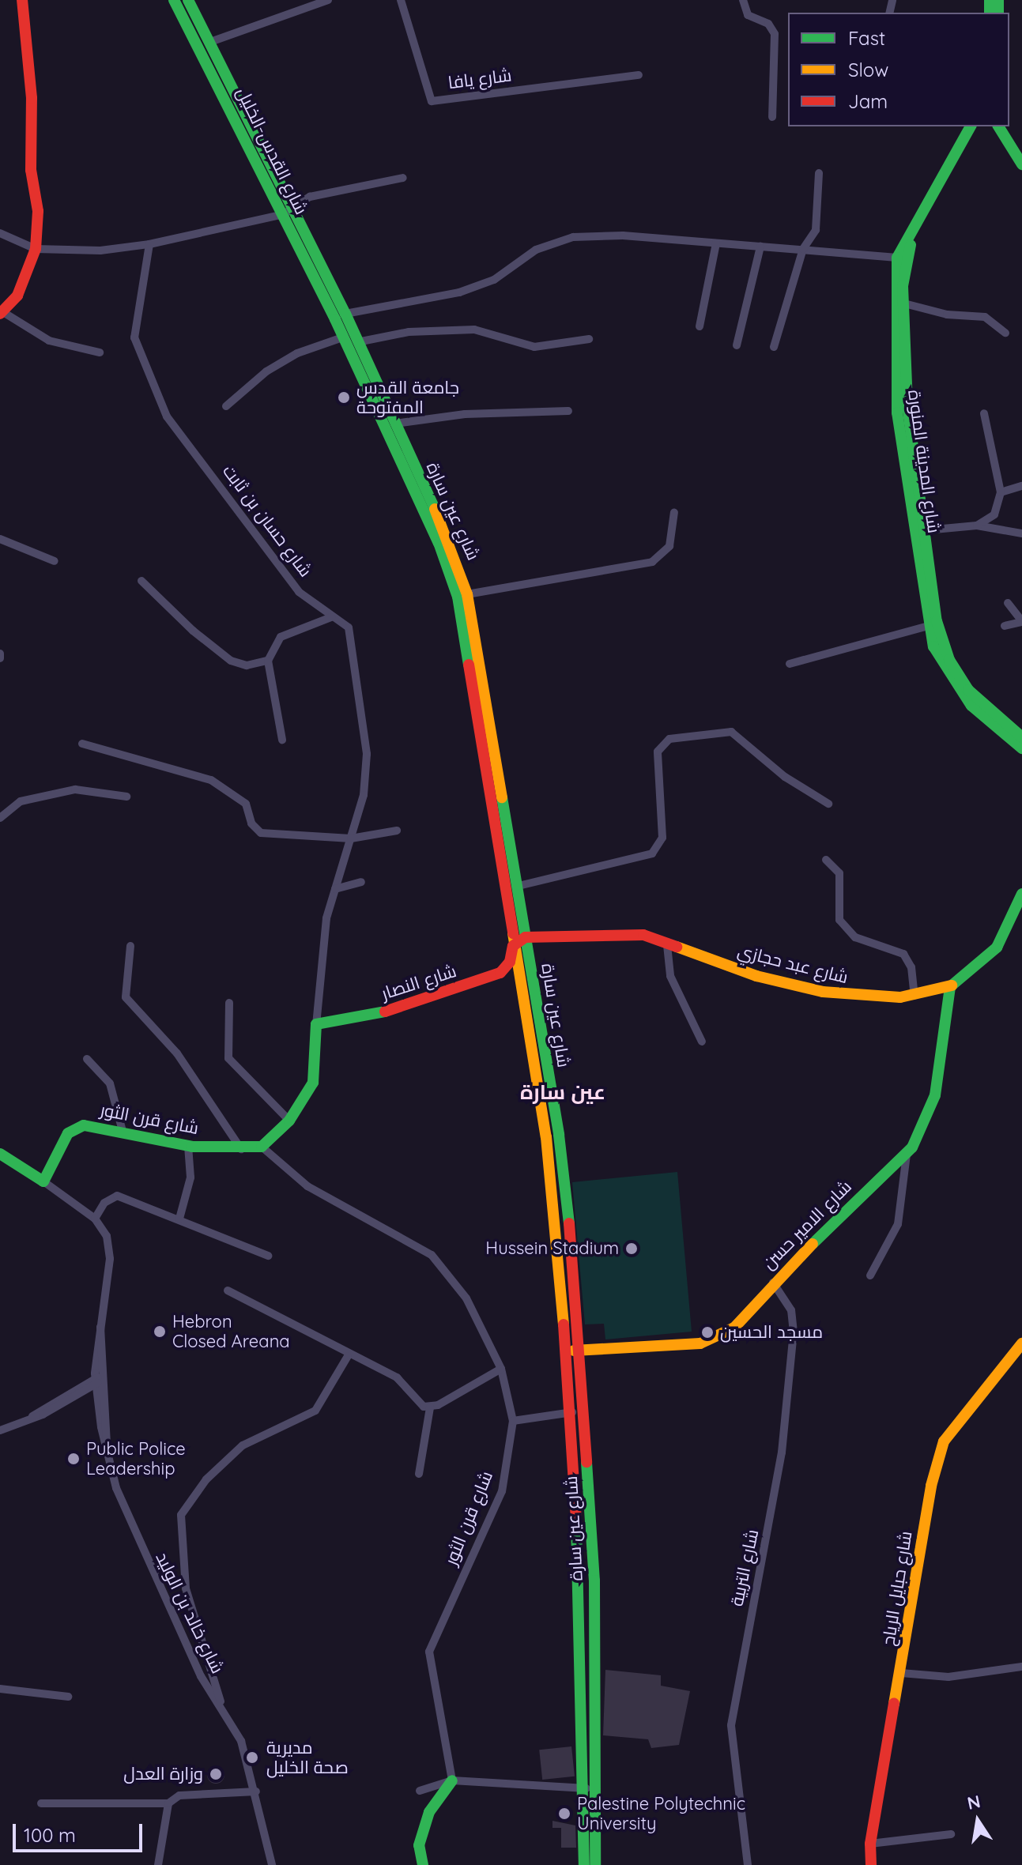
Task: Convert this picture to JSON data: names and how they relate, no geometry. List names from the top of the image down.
{
  "streets": {
    "street": [
      "شارع يافا",
      "شارع القدس-الخليل",
      "شارع المدينة المنورة",
      "شارع عين سارة",
      "شارع حسان بن ثابت",
      "شارع عبد حجازي",
      "شارع النصار",
      "شارع قرن الثور",
      "شارع الامير حسن",
      "شارع التربية",
      "شارع حبايل الرياح",
      "شارع خالد بن الوليد"
    ]
  },
  "crossings": [
    ["شارع القدس-الخليل", "شارع عين سارة"],
    ["شارع عين سارة", "شارع عبد حجازي"],
    ["شارع عين سارة", "شارع النصار"],
    ["شارع عين سارة", "شارع الامير حسن"],
    ["شارع حسان بن ثابت", "شارع النصار"],
    ["شارع حسان بن ثابت", "شارع قرن الثور"],
    ["شارع عبد حجازي", "شارع الامير حسن"],
    ["شارع الامير حسن", "شارع التربية"]
  ],
  "districts": ["عين سارة"],
  "places": [
    "جامعة القدس المفتوحة",
    "Hussein Stadium",
    "Hebron Closed Areana",
    "مسجد الحسين",
    "Public Police Leadership",
    "مديرية صحة الخليل",
    "وزارة العدل",
    "Palestine Polytechnic University"
  ],
  "legend": ["Fast", "Slow", "Jam"],
  "scale_bar": "100 m",
  "north": "top"
}
